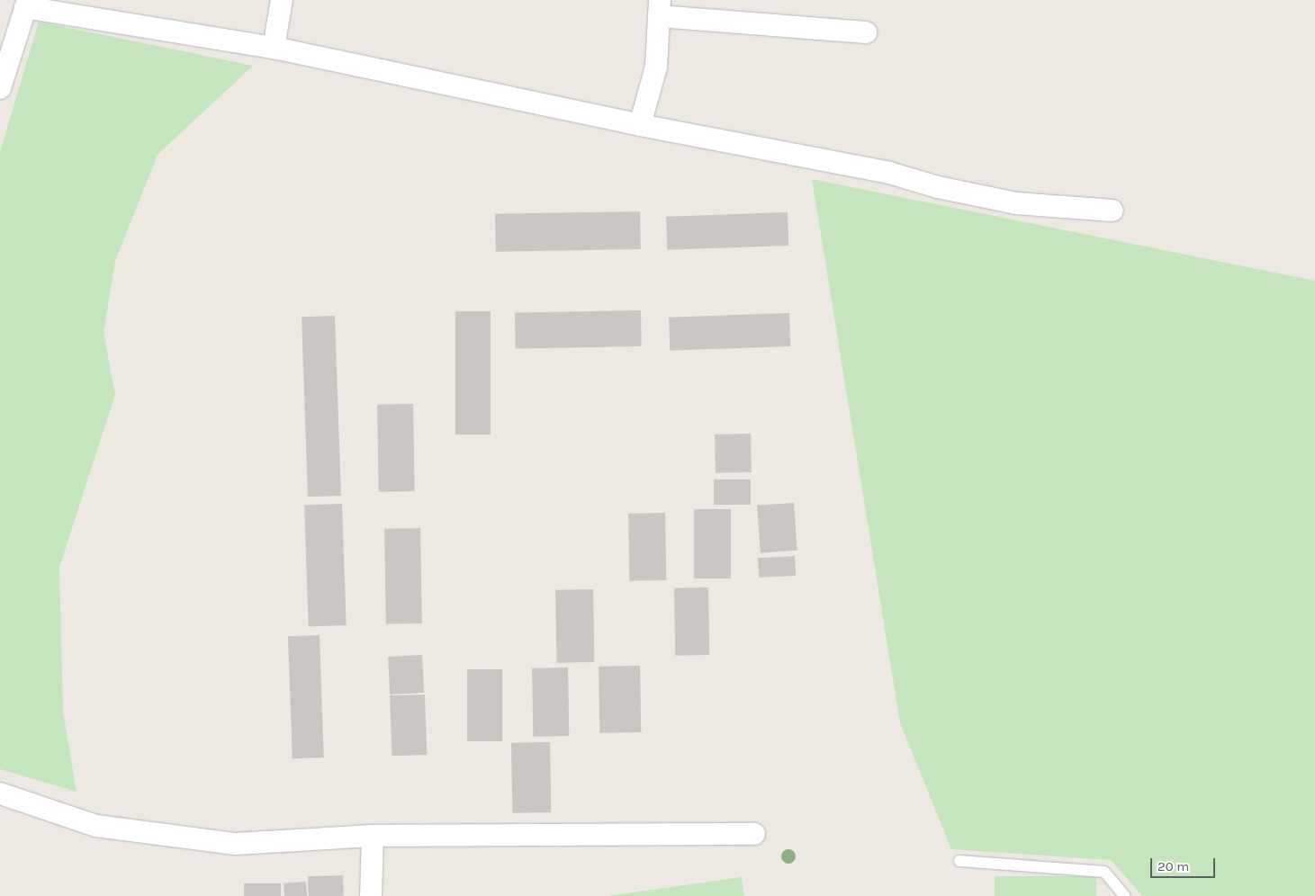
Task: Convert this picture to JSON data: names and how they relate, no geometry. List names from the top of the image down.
{
  "scale_bar": "20 m"
}
